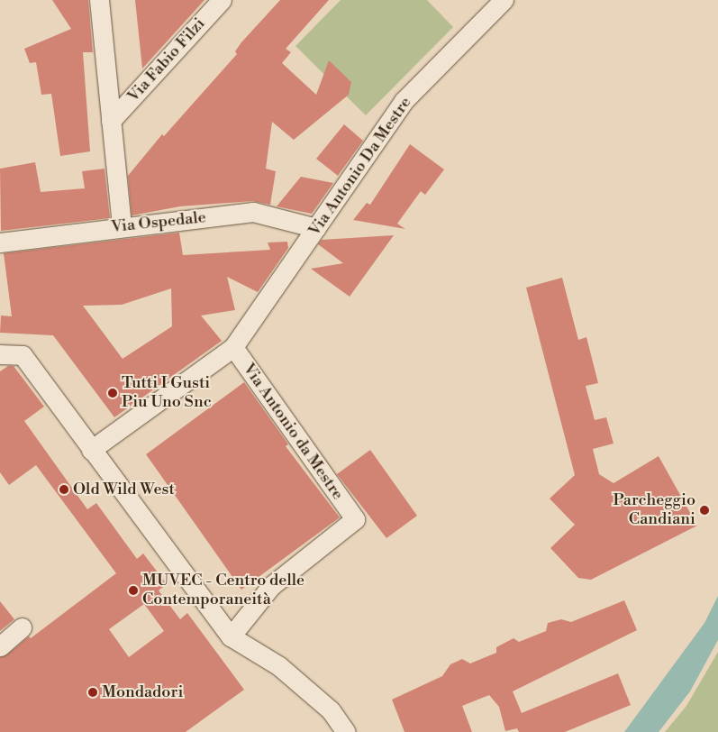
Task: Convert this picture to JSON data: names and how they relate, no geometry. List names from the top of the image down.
{
  "streets": {
    "street": [
      "Via Fabio Filzi",
      "Via Antonio Da Mestre",
      "Via Ospedale",
      "Via Antonio da Mestre"
    ]
  },
  "crossings": [
    ["Via Antonio Da Mestre", "Via Ospedale"],
    ["Via Antonio Da Mestre", "Via Antonio da Mestre"]
  ],
  "places": [
    "Tutti I Gusti Piu Uno Snc",
    "Old Wild West",
    "Parcheggio Candiani",
    "MUVEC - Centro delle Contemporaneità",
    "Mondadori"
  ]
}
